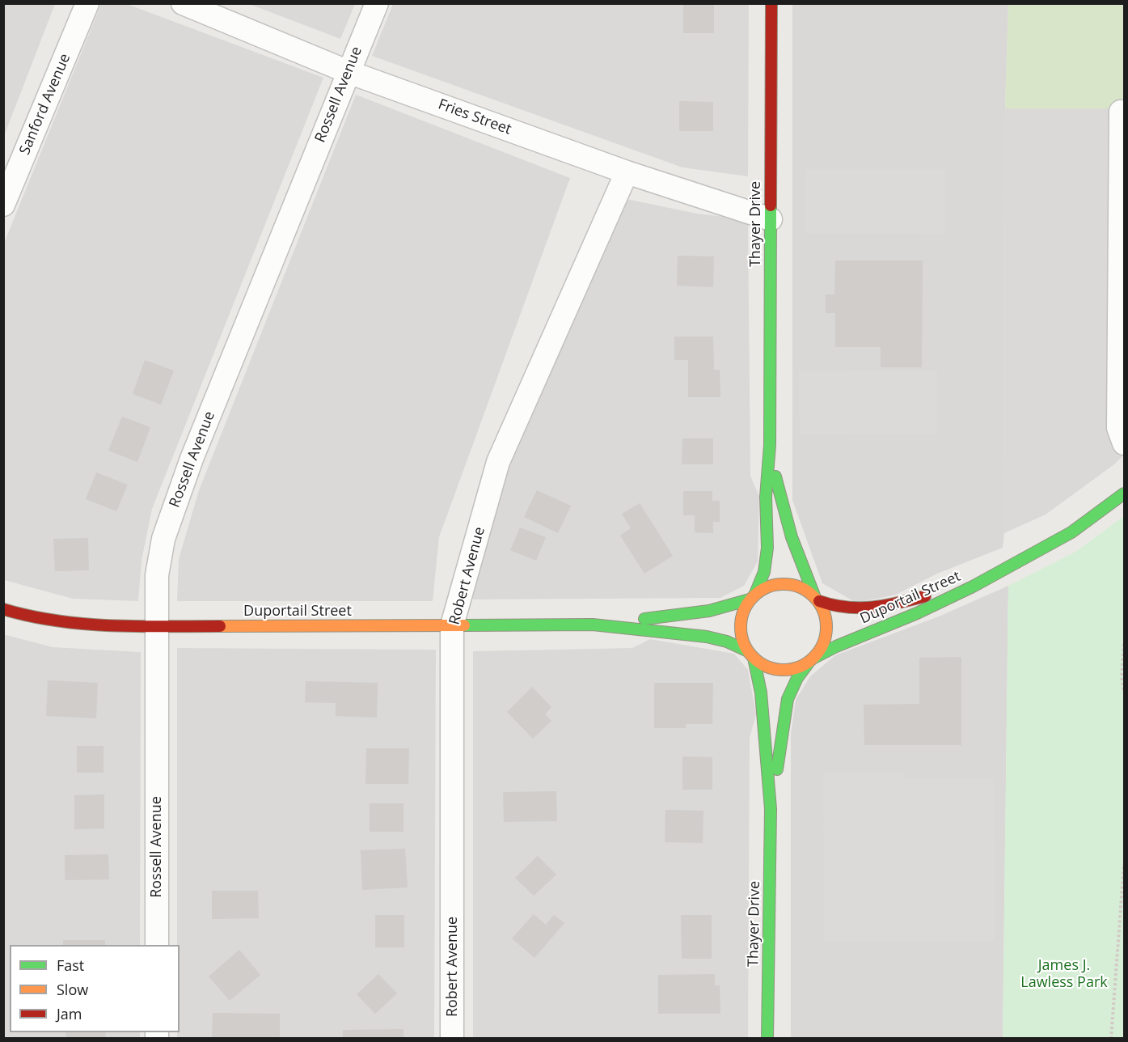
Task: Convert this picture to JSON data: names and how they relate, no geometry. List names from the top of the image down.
{
  "streets": {
    "main road": ["Thayer Drive", "Duportail Street"],
    "street": [
      "Rossell Avenue",
      "Sanford Avenue",
      "Fries Street",
      "Robert Avenue"
    ]
  },
  "crossings": [
    ["Rossell Avenue", "Fries Street"],
    ["Rossell Avenue", "Duportail Street"],
    ["Fries Street", "Thayer Drive"],
    ["Fries Street", "Robert Avenue"],
    ["Thayer Drive", "Duportail Street"],
    ["Robert Avenue", "Duportail Street"]
  ],
  "parks": ["James J. Lawless Park"],
  "legend": ["Fast", "Slow", "Jam"]
}
